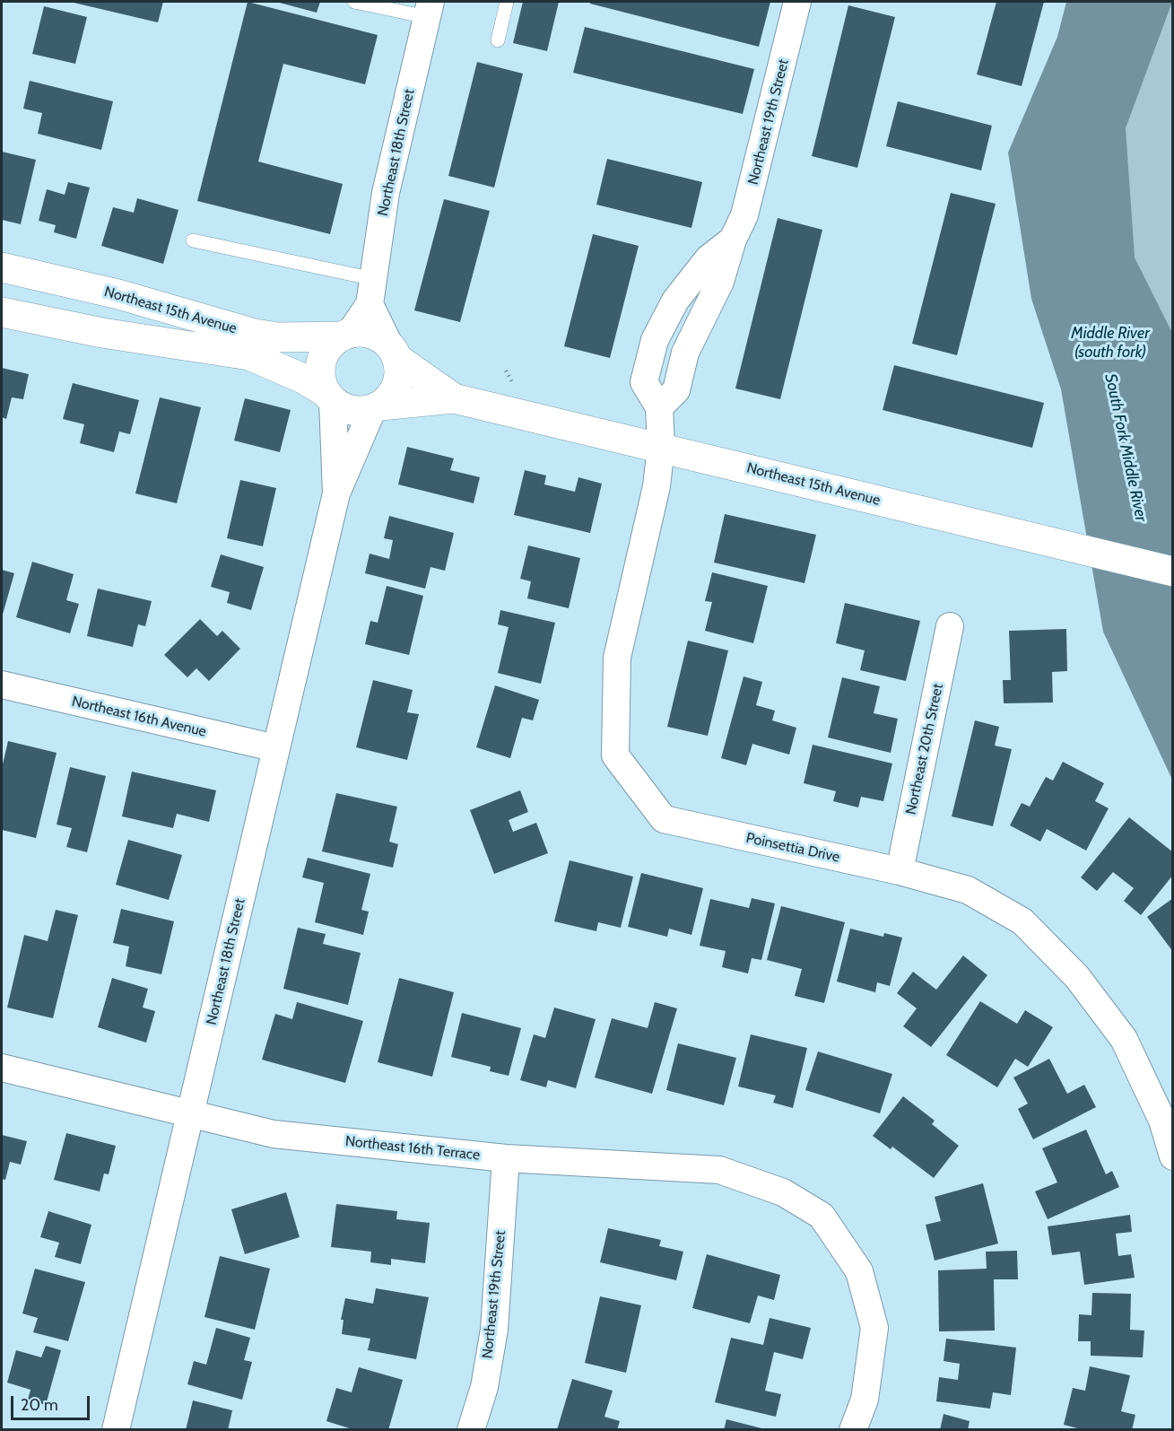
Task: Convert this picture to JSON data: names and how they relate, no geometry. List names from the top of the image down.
{
  "streets": {
    "street": [
      "Northeast 19th Street",
      "Northeast 18th Street",
      "Northeast 15th Avenue",
      "Northeast 16th Avenue",
      "Northeast 20th Street",
      "Poinsettia Drive",
      "Northeast 16th Terrace"
    ]
  },
  "crossings": [
    ["Northeast 19th Street", "Northeast 15th Avenue"],
    ["Northeast 19th Street", "Poinsettia Drive"],
    ["Northeast 19th Street", "Northeast 16th Terrace"],
    ["Northeast 18th Street", "Northeast 15th Avenue"],
    ["Northeast 18th Street", "Northeast 16th Avenue"],
    ["Northeast 18th Street", "Northeast 16th Terrace"],
    ["Northeast 15th Avenue", "Poinsettia Drive"],
    ["Northeast 20th Street", "Poinsettia Drive"]
  ],
  "water": ["Middle River (south fork)", "South Fork Middle River"],
  "scale_bar": "20 m"
}
